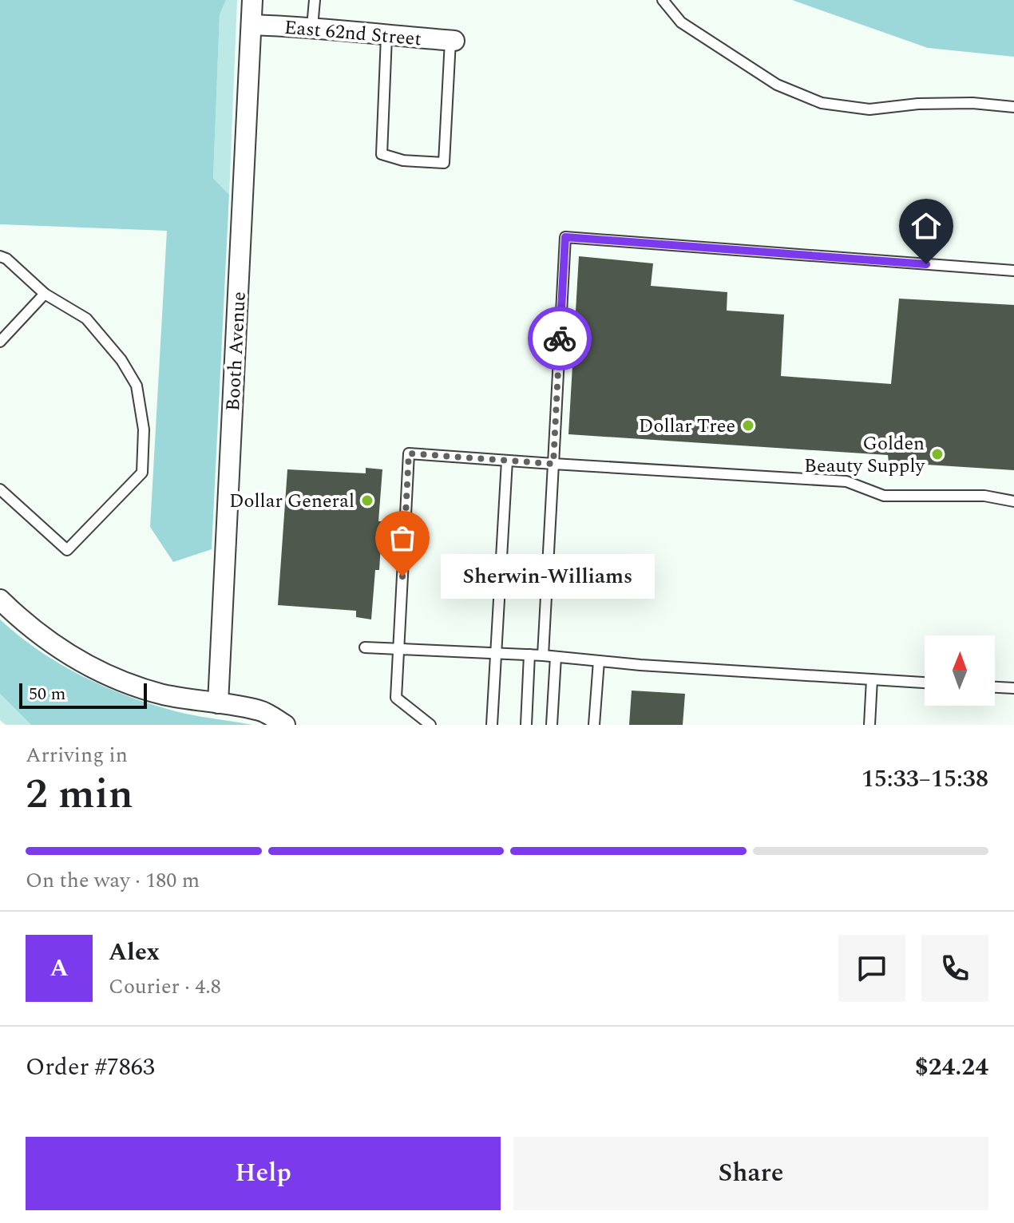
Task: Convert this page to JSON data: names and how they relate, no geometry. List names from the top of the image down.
{
  "streets": {
    "street": ["East 62nd Street", "Booth Avenue"]
  },
  "crossings": [
    ["East 62nd Street", "Booth Avenue"]
  ],
  "places": [
    "Dollar Tree",
    "Golden Beauty Supply",
    "Dollar General",
    "Sherwin-Williams"
  ],
  "scale_bar": "50 m",
  "north": "top",
  "page": {
    "bubble": "Sherwin-Williams",
    "scale": "50 m",
    "heading": ["2 min", "Arriving in", "15:33–15:38"],
    "panel": [
      "Alex",
      "Courier · 4.8",
      "Order #7863",
      "$24.24"
    ],
    "bar": "On the way · 180 m",
    "round": "A",
    "buttons": ["Help", "Share"]
  }
}
